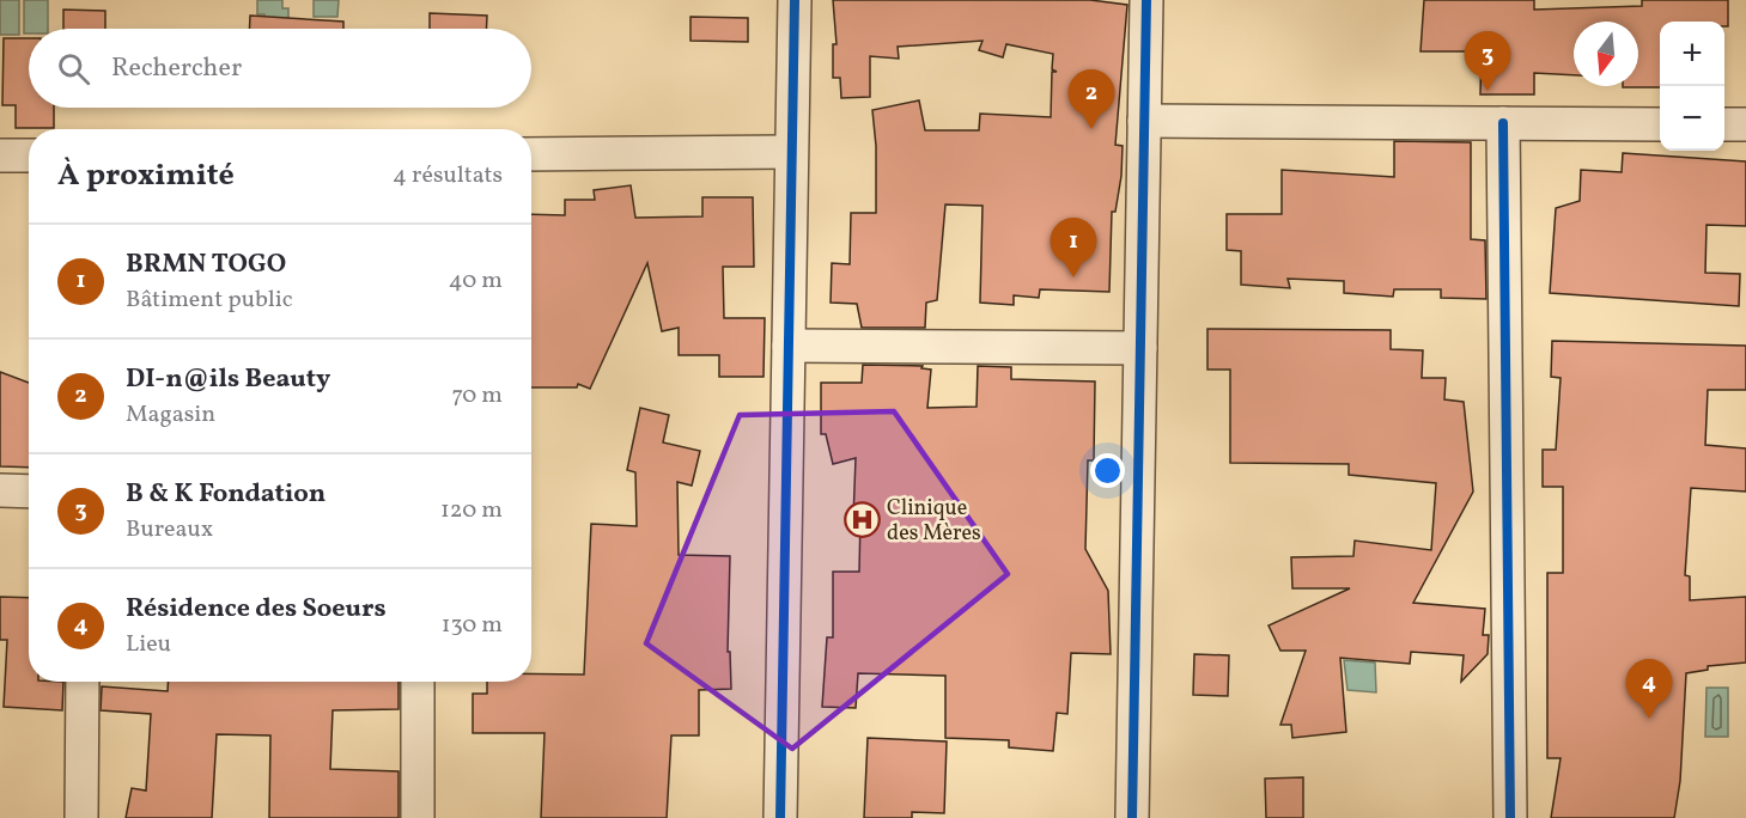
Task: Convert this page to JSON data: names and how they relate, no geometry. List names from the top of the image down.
{
  "places": {
    "hospital": ["Clinique des Mères"]
  },
  "north": "bottom",
  "page": {
    "map_buttons": ["+", "−"],
    "search": "Rechercher",
    "pins": [
      "3",
      "2",
      "1",
      "4"
    ],
    "heading": ["À proximité", "4 résultats"],
    "list": [
      {
        "mark": "1",
        "name": "BRMN TOGO",
        "note": "Bâtiment public",
        "value": "40 m"
      },
      {
        "mark": "2",
        "name": "DI-n@ils Beauty",
        "note": "Magasin",
        "value": "70 m"
      },
      {
        "mark": "3",
        "name": "B & K Fondation",
        "note": "Bureaux",
        "value": "120 m"
      },
      {
        "mark": "4",
        "name": "Résidence des Soeurs",
        "note": "Lieu",
        "value": "130 m"
      }
    ]
  }
}
